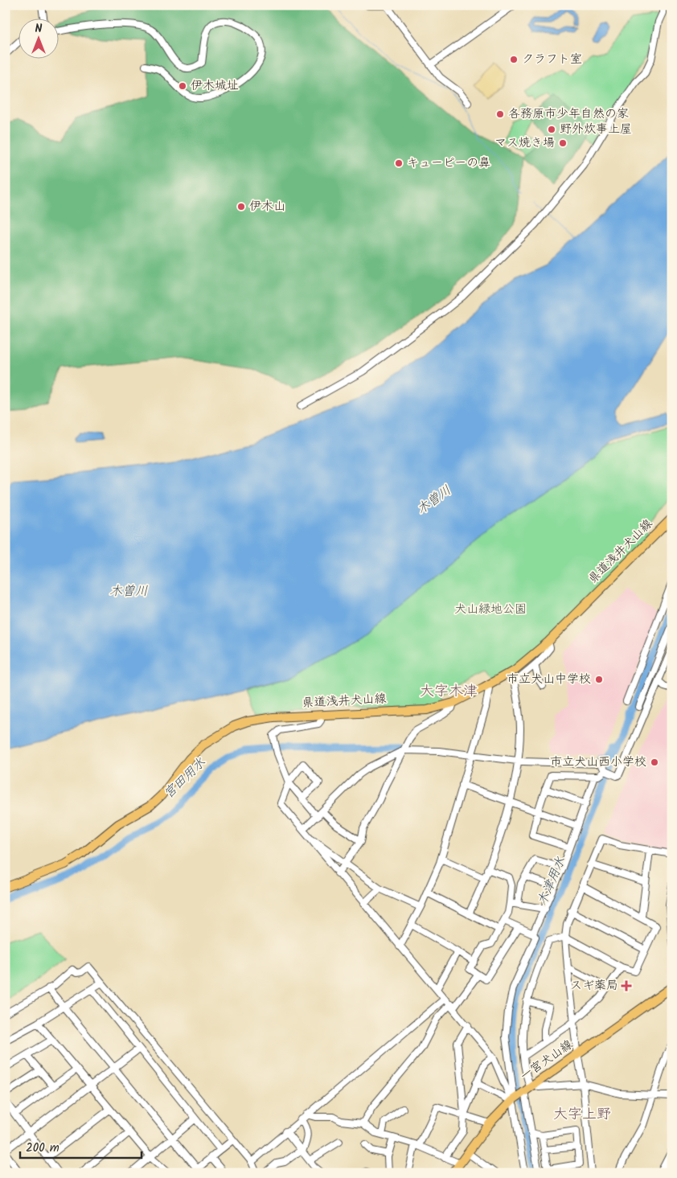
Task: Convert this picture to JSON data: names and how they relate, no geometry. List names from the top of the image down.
{
  "streets": {
    "main road": ["県道浅井犬山線", "一宮犬山線"]
  },
  "districts": ["大字木津", "大字上野"],
  "water": ["木曽川", "宮田用水", "木津用水"],
  "parks": ["犬山緑地公園"],
  "places": {
    "other": [
      "クラフト室",
      "伊木城址",
      "各務原市少年自然の家",
      "野外炊事上屋",
      "マス焼き場",
      "キューピーの鼻",
      "伊木山",
      "市立犬山中学校",
      "市立犬山西小学校"
    ],
    "health": ["スギ薬局"]
  },
  "scale_bar": "200 m",
  "north": "top"
}
